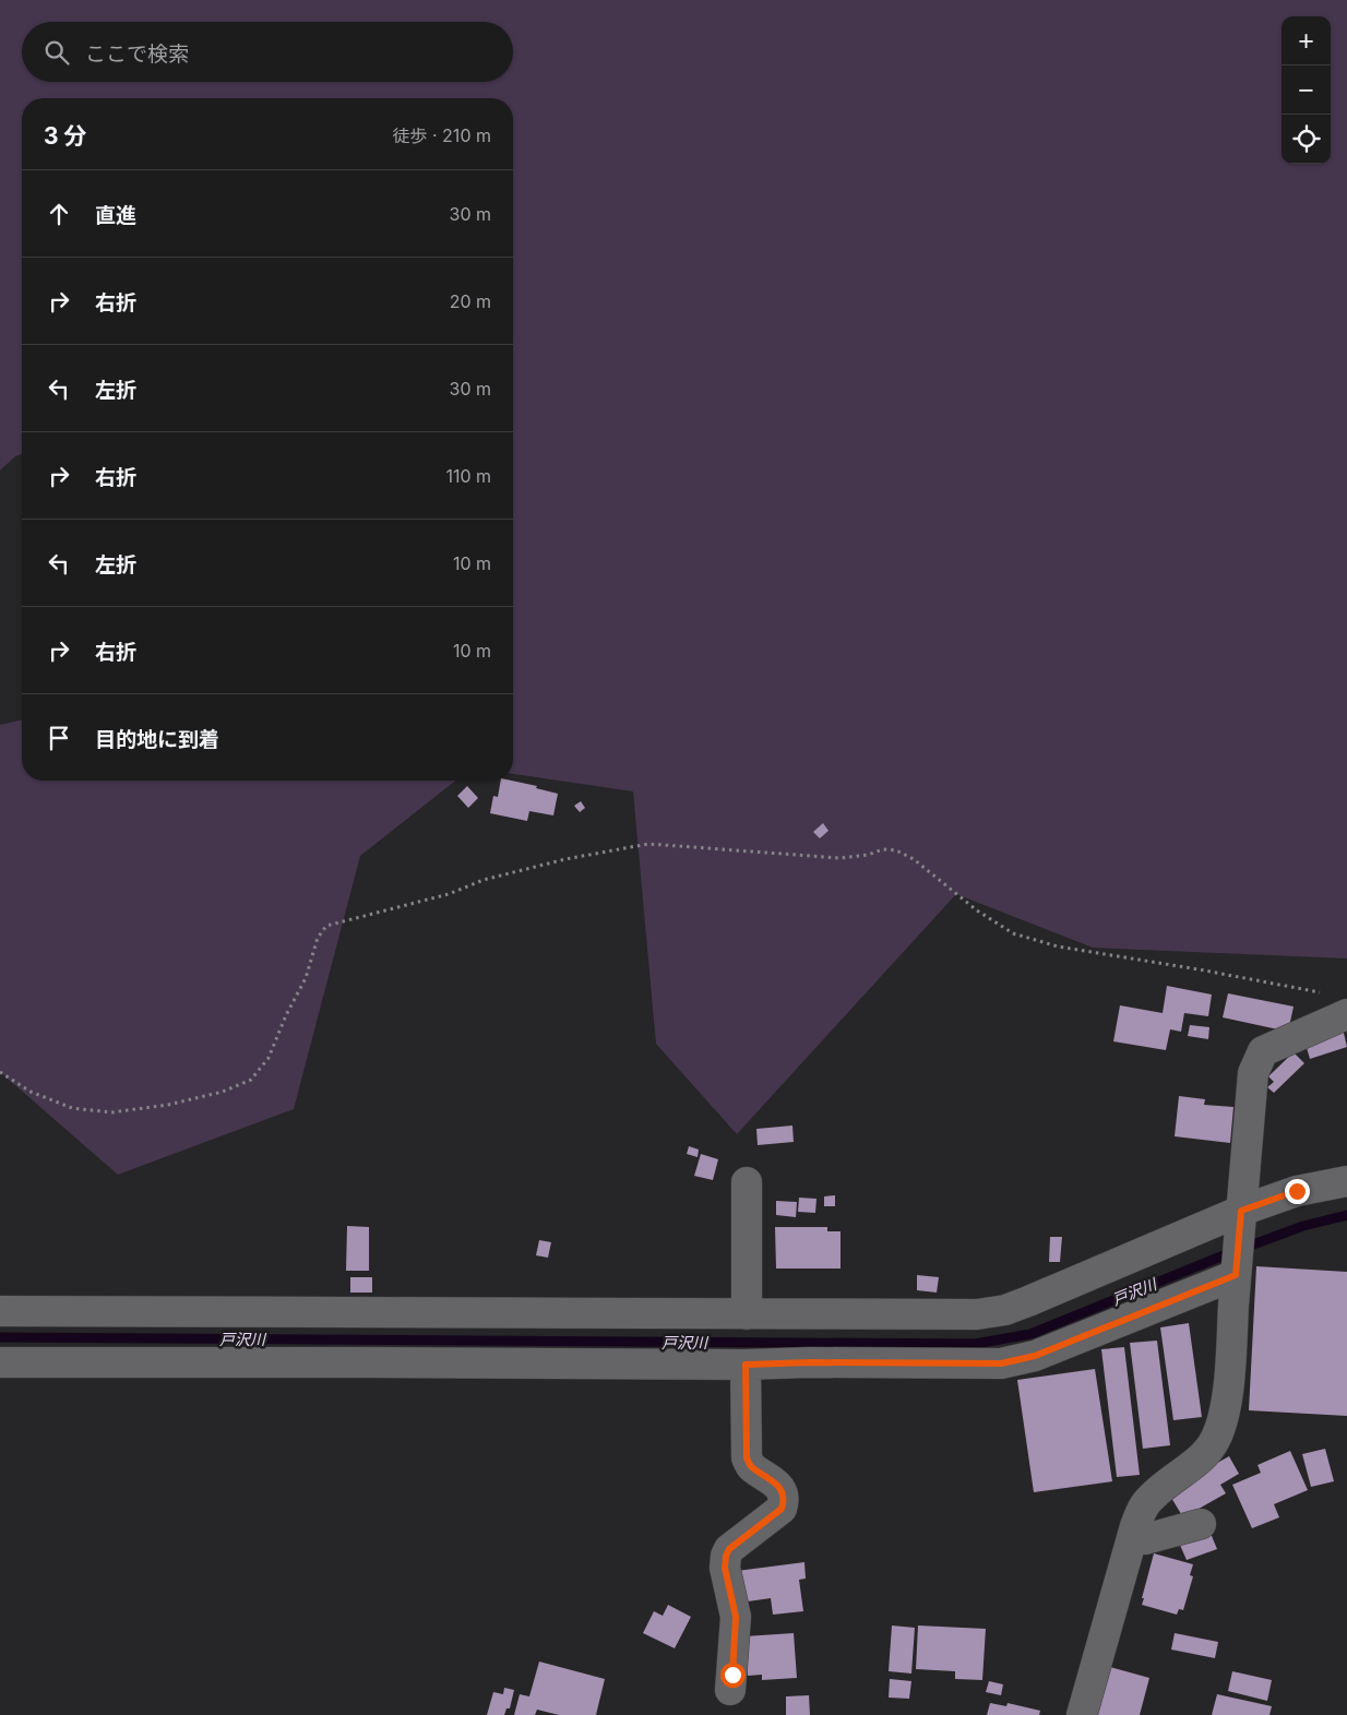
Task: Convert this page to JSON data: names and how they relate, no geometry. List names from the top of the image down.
{
  "water": ["戸沢川"],
  "page": {
    "map_buttons": ["+", "−"],
    "search": "ここで検索",
    "heading": ["3 分", "徒歩 · 210 m"],
    "list": [
      ["直進", "30 m"],
      ["右折", "20 m"],
      ["左折", "30 m"],
      ["右折", "110 m"],
      ["左折", "10 m"],
      ["右折", "10 m"],
      "目的地に到着"
    ]
  }
}
